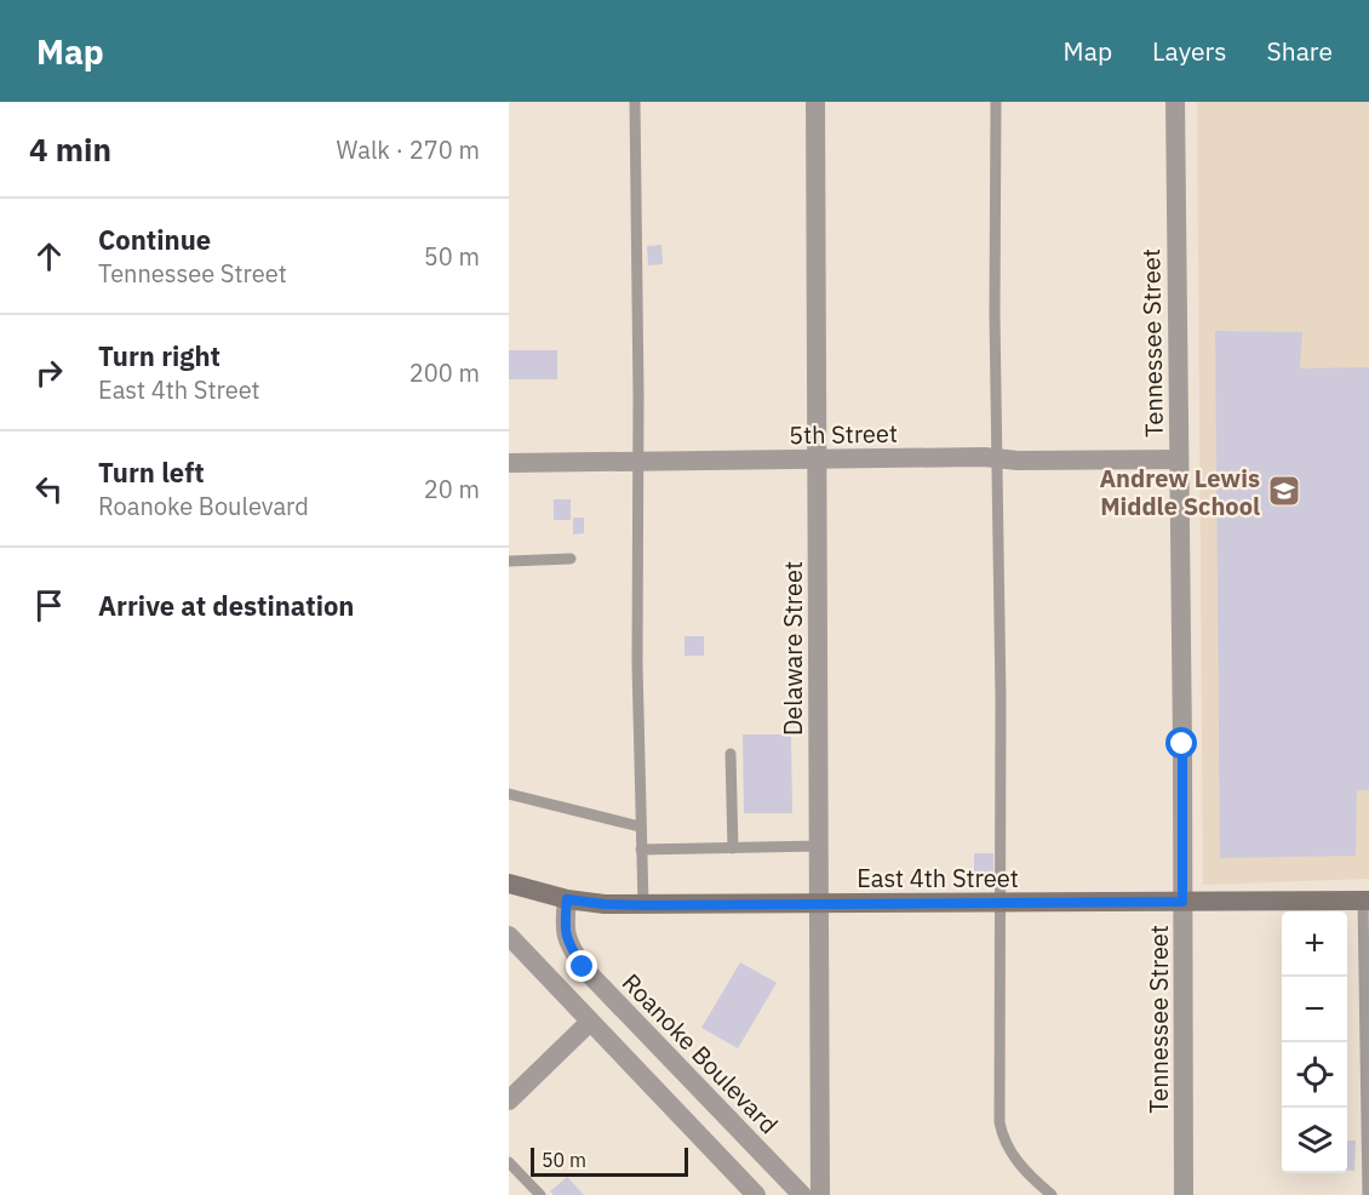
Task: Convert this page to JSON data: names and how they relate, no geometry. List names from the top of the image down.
{
  "streets": {
    "main road": ["East 4th Street"],
    "street": [
      "Tennessee Street",
      "5th Street",
      "Delaware Street",
      "Roanoke Boulevard"
    ]
  },
  "crossings": [
    ["Tennessee Street", "5th Street"],
    ["Tennessee Street", "East 4th Street"],
    ["5th Street", "Delaware Street"],
    ["Delaware Street", "East 4th Street"],
    ["East 4th Street", "Roanoke Boulevard"]
  ],
  "places": {
    "school or university": ["Andrew Lewis Middle School"]
  },
  "scale_bar": "50 m",
  "page": {
    "header": "Map",
    "nav": ["Map", "Layers", "Share"],
    "heading": ["4 min", "Walk · 270 m"],
    "list": [
      ["Continue", "Tennessee Street", "50 m"],
      ["Turn right", "East 4th Street", "200 m"],
      ["Turn left", "Roanoke Boulevard", "20 m"],
      "Arrive at destination"
    ],
    "map_buttons": ["+", "−"],
    "scale": "50 m"
  }
}
